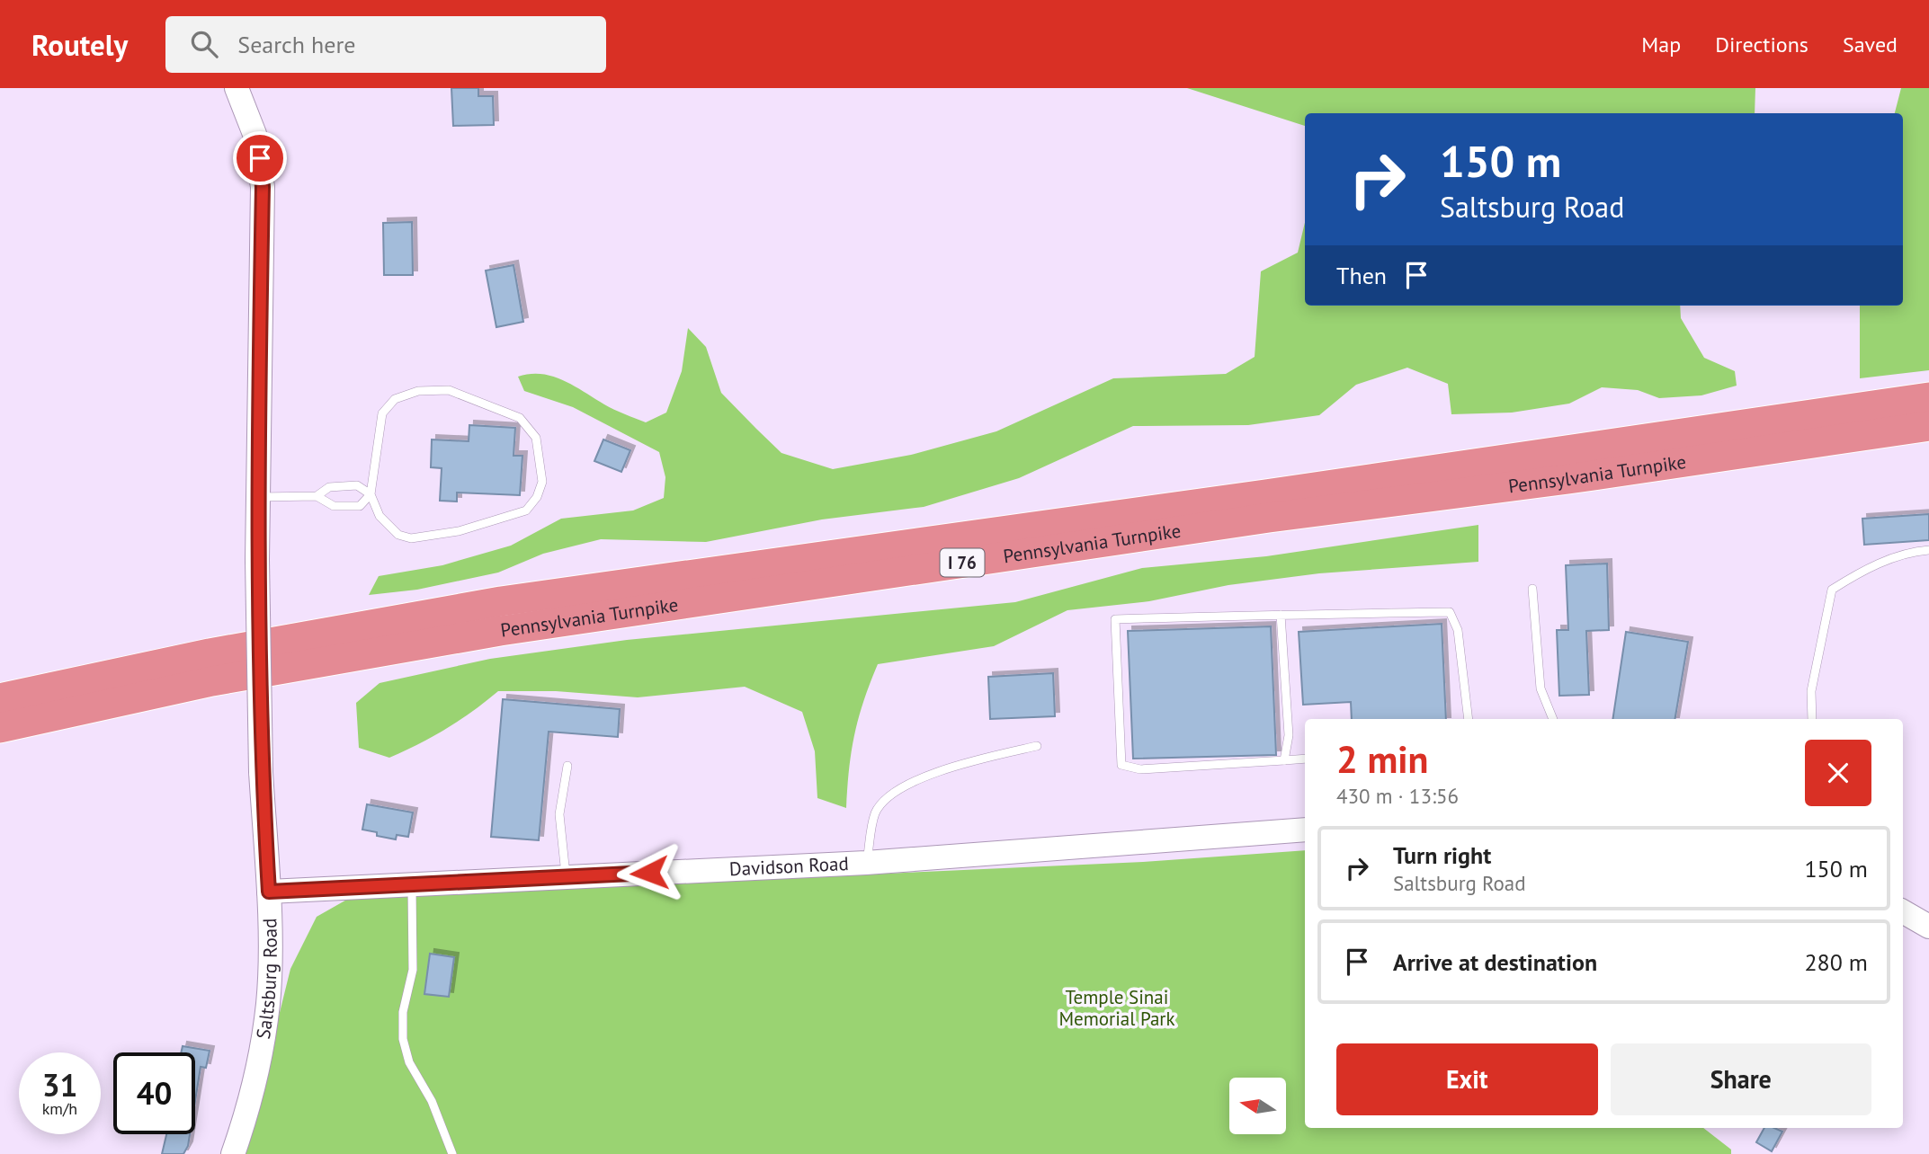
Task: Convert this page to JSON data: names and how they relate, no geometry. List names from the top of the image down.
{
  "streets": {
    "highway": ["Pennsylvania Turnpike", "I 76"],
    "main road": ["Davidson Road", "Saltsburg Road"]
  },
  "crossings": [
    ["Davidson Road", "Saltsburg Road"]
  ],
  "parks": ["Temple Sinai Memorial Park"],
  "north": "left",
  "page": {
    "header": "Routely",
    "search": "Search here",
    "nav": ["Map", "Directions", "Saved"],
    "turn": ["150 m", "Saltsburg Road"],
    "then": "Then",
    "heading": ["2 min", "430 m · 13:56"],
    "list": [
      {
        "name": "Turn right",
        "note": "Saltsburg Road",
        "value": "150 m"
      },
      {
        "name": "Arrive at destination",
        "value": "280 m"
      }
    ],
    "buttons": ["Exit", "Share"],
    "speed": "31 km/h",
    "limit": "40"
  }
}
